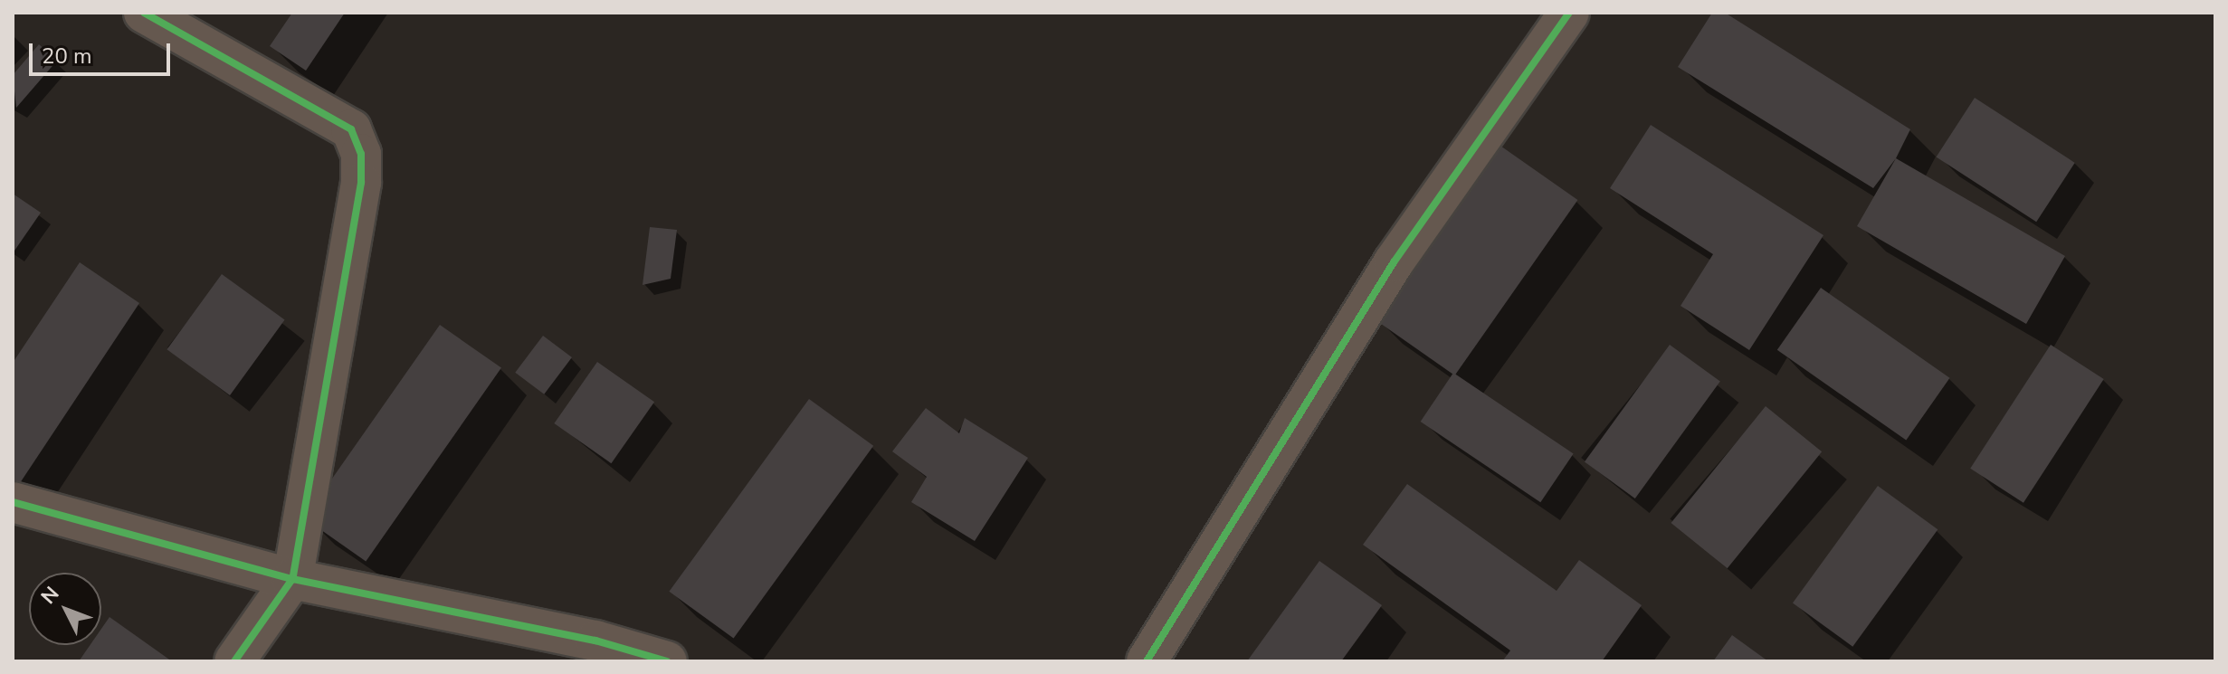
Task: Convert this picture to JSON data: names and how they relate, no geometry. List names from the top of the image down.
{
  "scale_bar": "20 m",
  "north": "top left"
}
